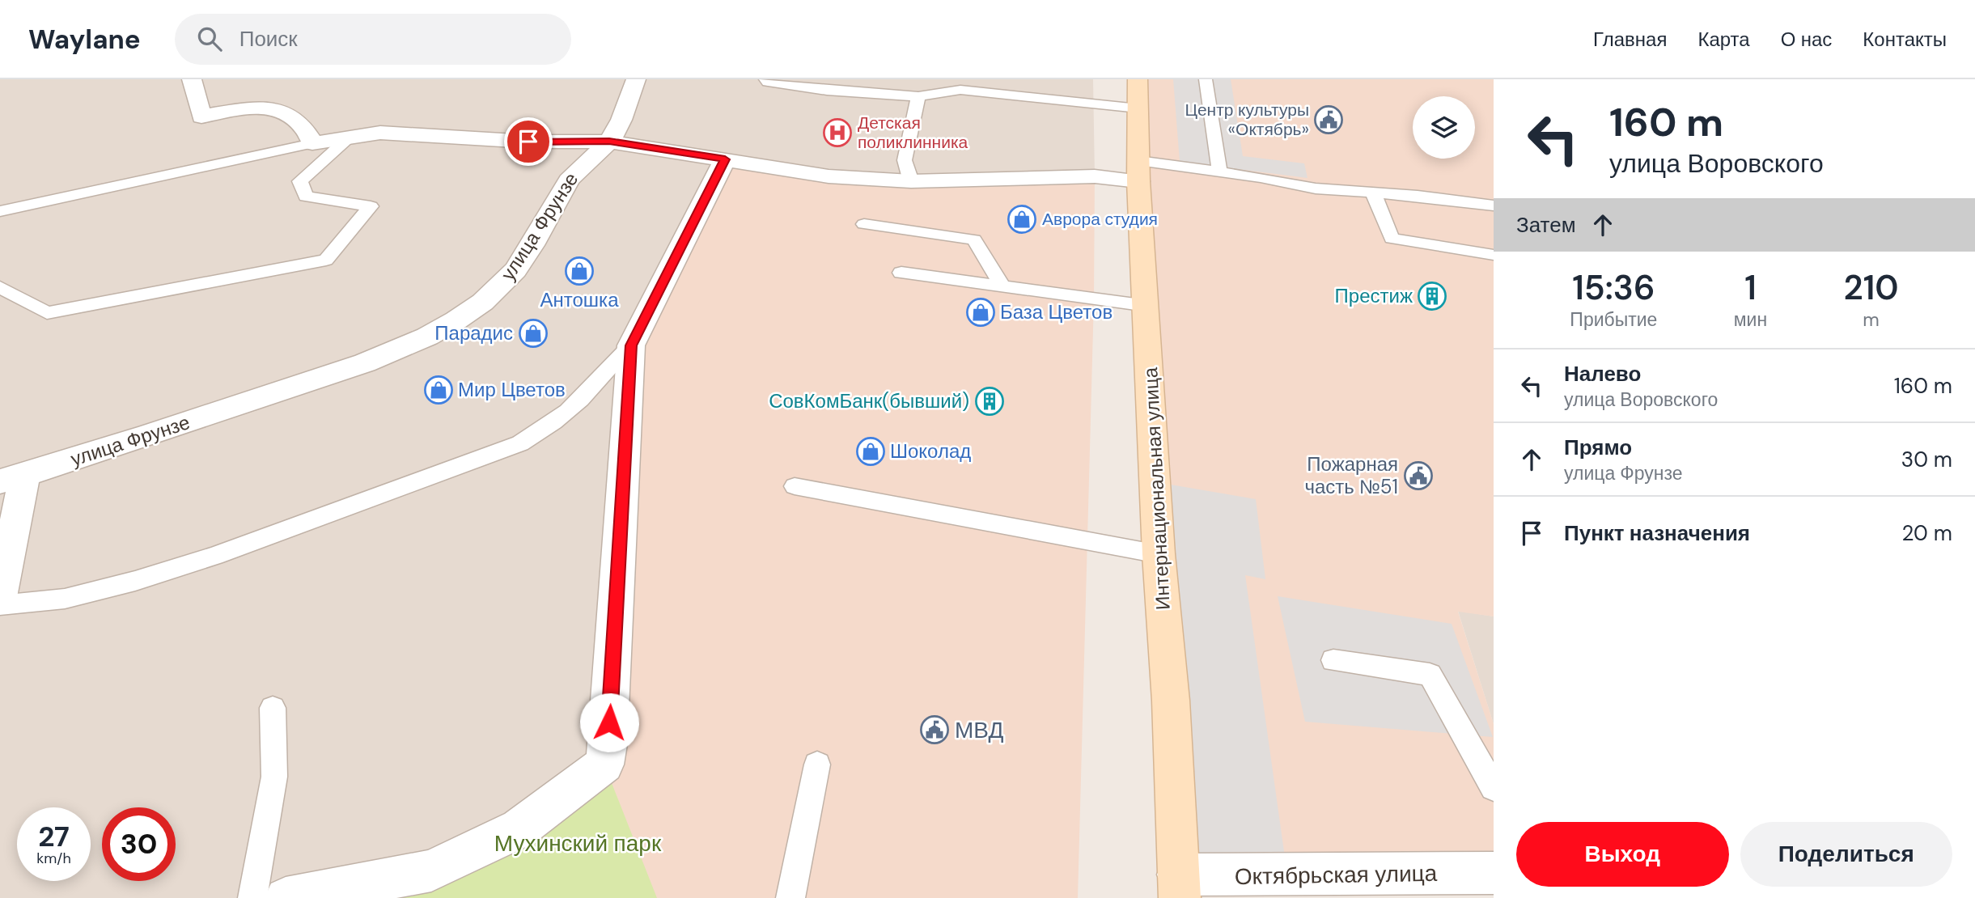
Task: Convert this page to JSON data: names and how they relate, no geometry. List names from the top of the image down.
{
  "streets": {
    "street": ["улица Фрунзе", "Интернациональная улица", "Октябрьская улица"]
  },
  "crossings": [
    ["Интернациональная улица", "Октябрьская улица"]
  ],
  "parks": ["Мухинский парк"],
  "places": {
    "public building": ["Центр культуры «Октябрь»", "Пожарная часть №51", "МВД"],
    "hospital": ["Детская поликлинника"],
    "shop": [
      "Аврора студия",
      "Антошка",
      "База Цветов",
      "Парадис",
      "Мир Цветов",
      "Шоколад"
    ],
    "building": ["Престиж", "СовКомБанк(бывший)"]
  },
  "page": {
    "header": "Waylane",
    "search": "Поиск",
    "nav": [
      "Главная",
      "Карта",
      "О нас",
      "Контакты"
    ],
    "turn": ["160 m", "улица Воровского"],
    "then": "Затем",
    "eta": [
      "15:36",
      "Прибытие",
      "1",
      "мин",
      "210",
      "m"
    ],
    "list": [
      {
        "name": "Налево",
        "note": "улица Воровского",
        "value": "160 m"
      },
      {
        "name": "Прямо",
        "note": "улица Фрунзе",
        "value": "30 m"
      },
      {
        "name": "Пункт назначения",
        "value": "20 m"
      }
    ],
    "speed": "27 km/h",
    "limit": "30",
    "buttons": ["Выход", "Поделиться"]
  }
}
